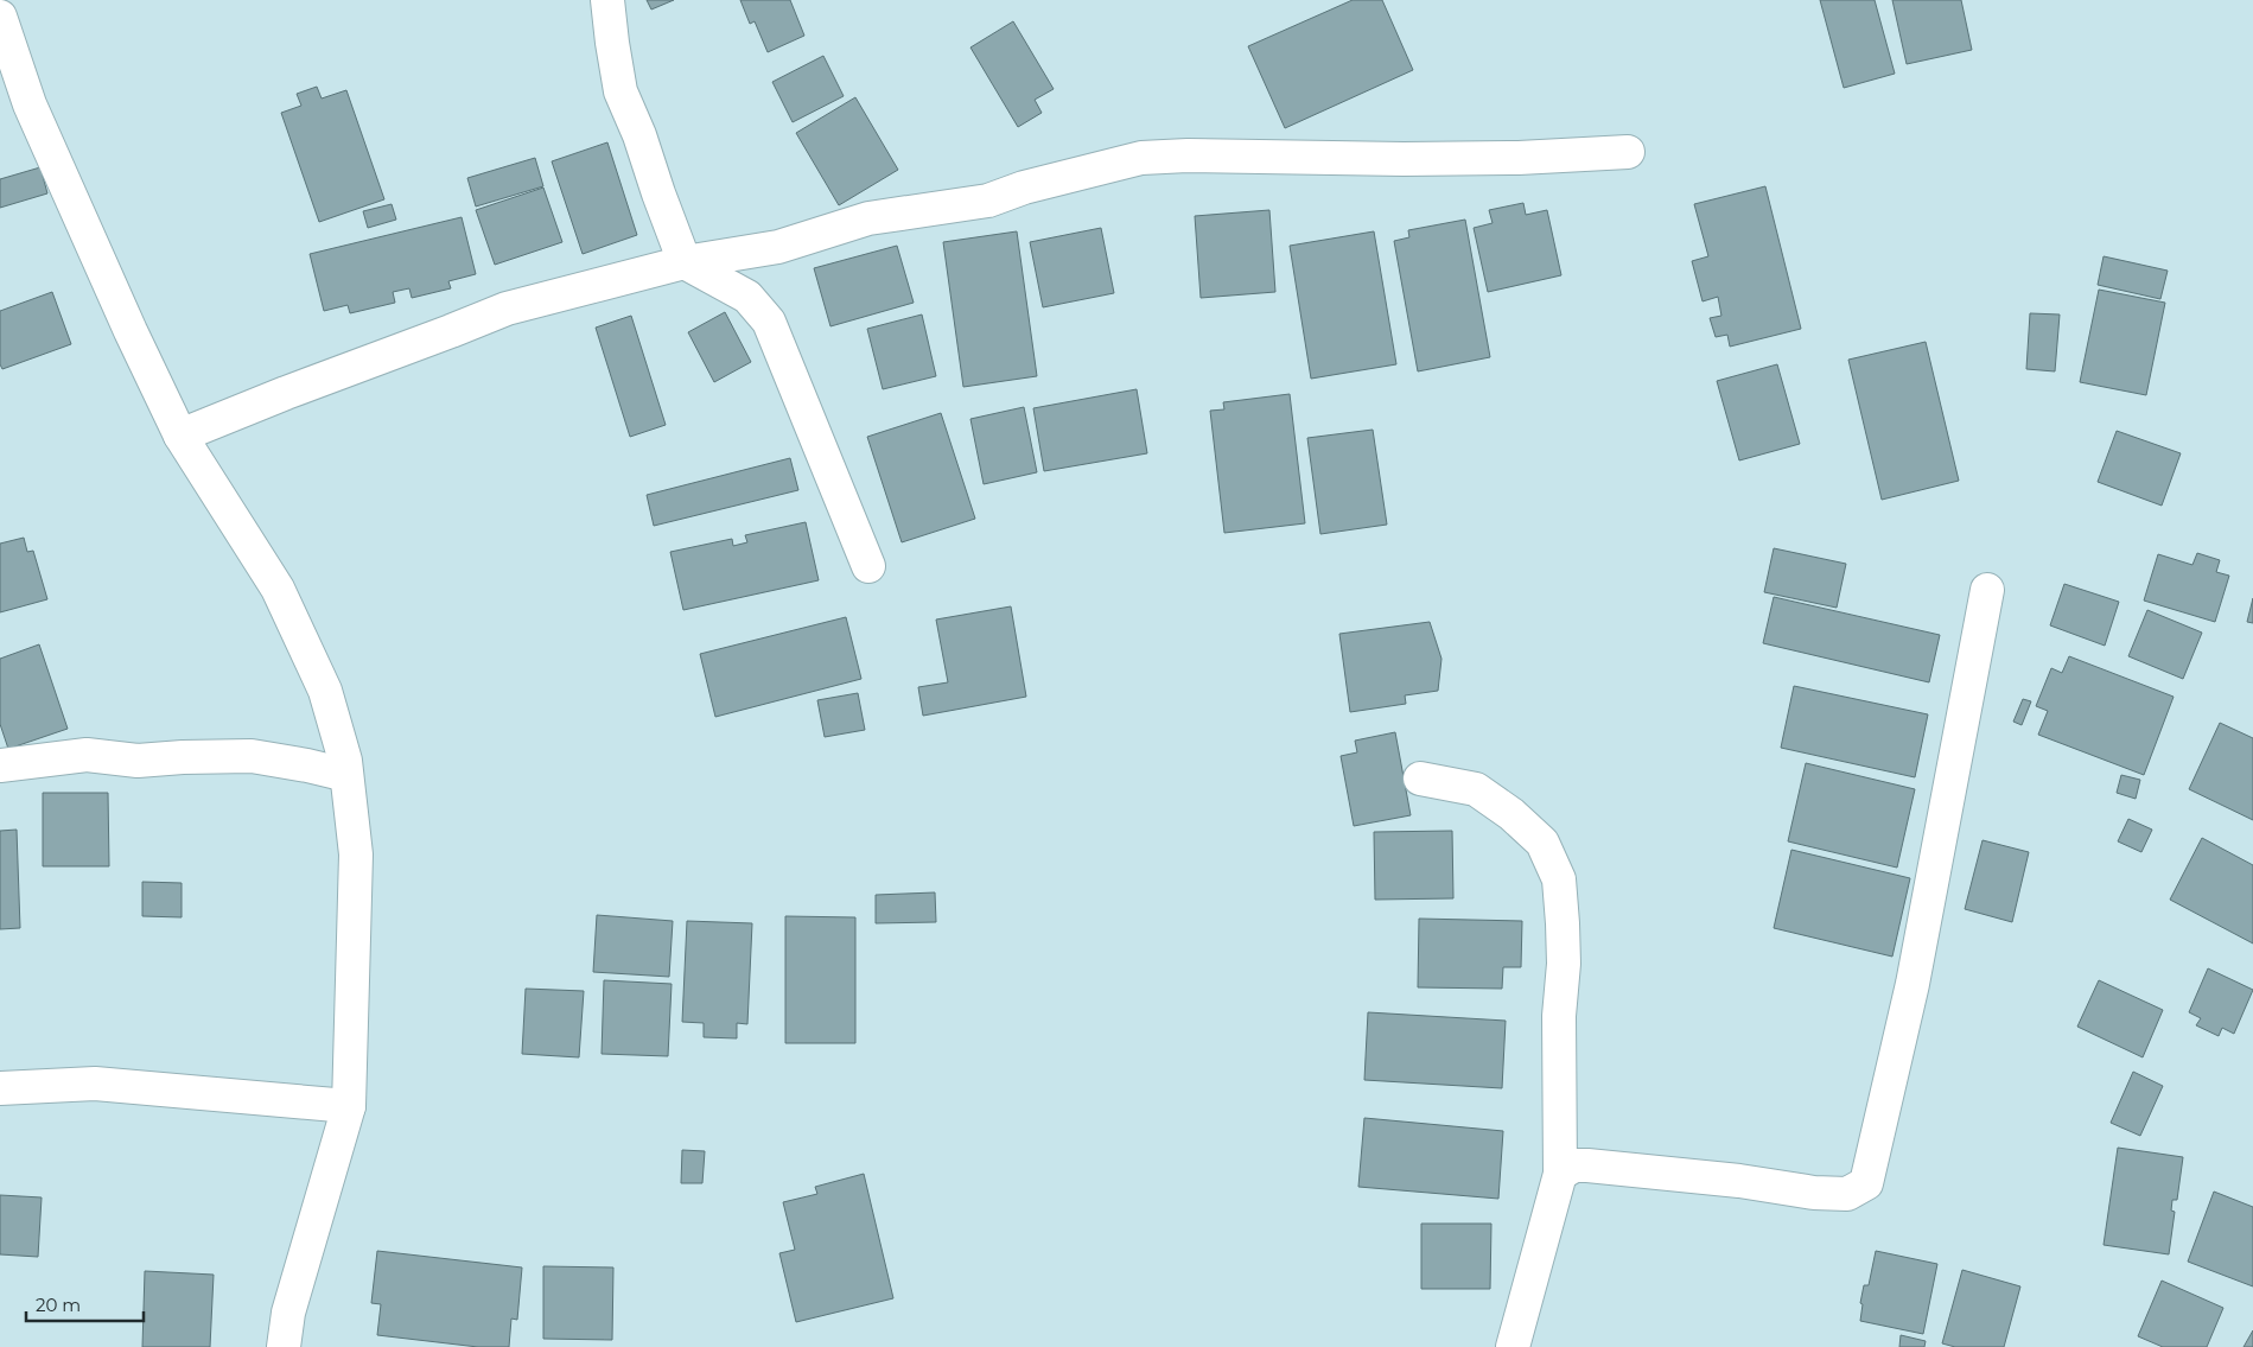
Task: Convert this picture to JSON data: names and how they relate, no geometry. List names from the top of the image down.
{
  "scale_bar": "20 m"
}
